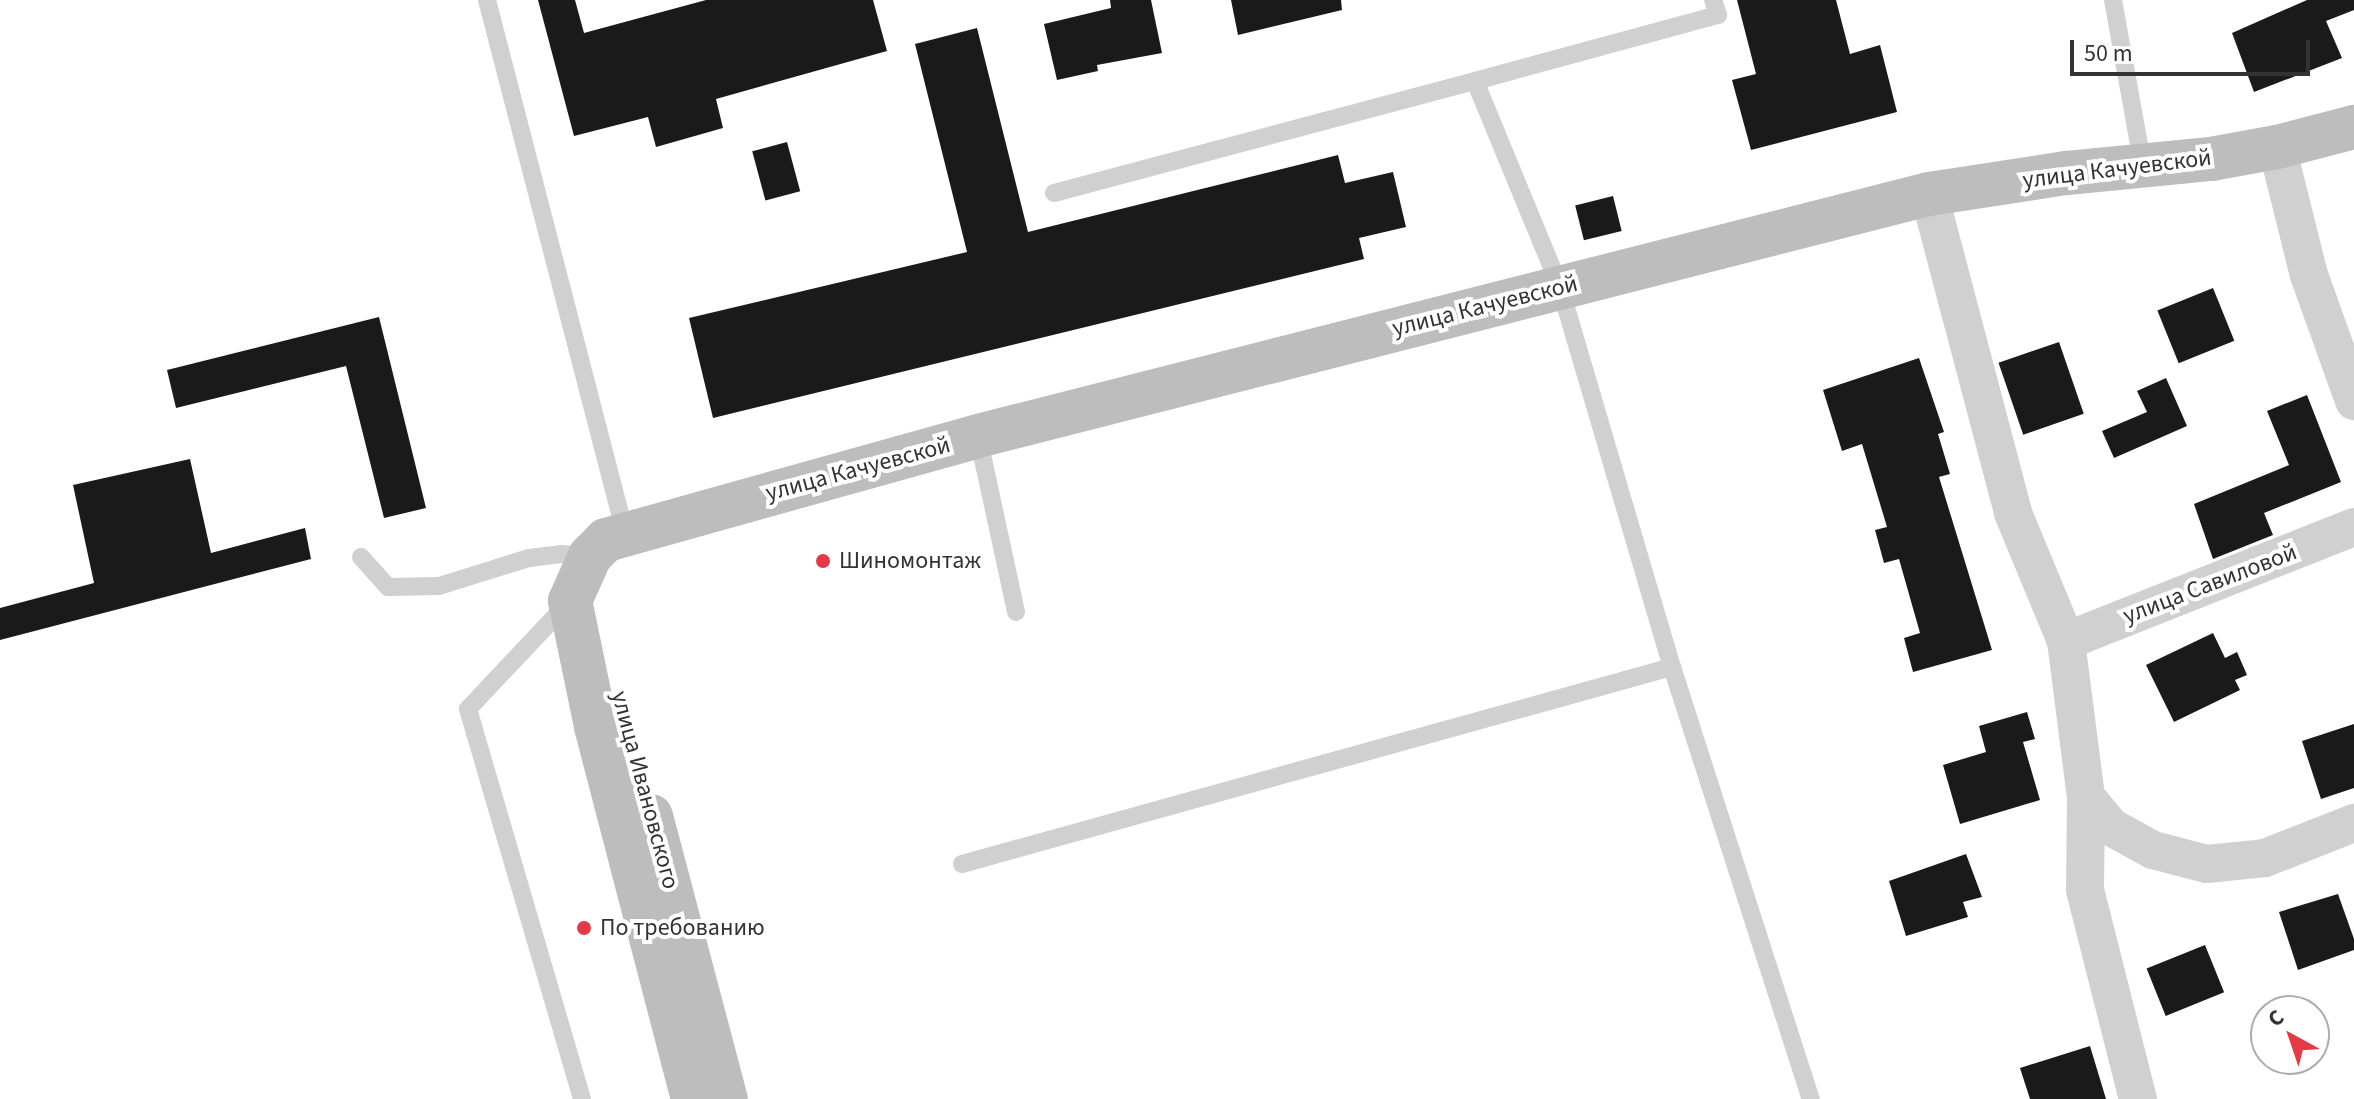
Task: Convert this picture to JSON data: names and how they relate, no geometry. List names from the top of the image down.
{
  "streets": {
    "street": ["улица Качуевской", "улица Савиловой", "улица Ивановского"]
  },
  "crossings": [
    ["улица Качуевской", "улица Ивановского"]
  ],
  "places": ["Шиномонтаж", "По требованию"],
  "scale_bar": "50 m",
  "north": "top left"
}
